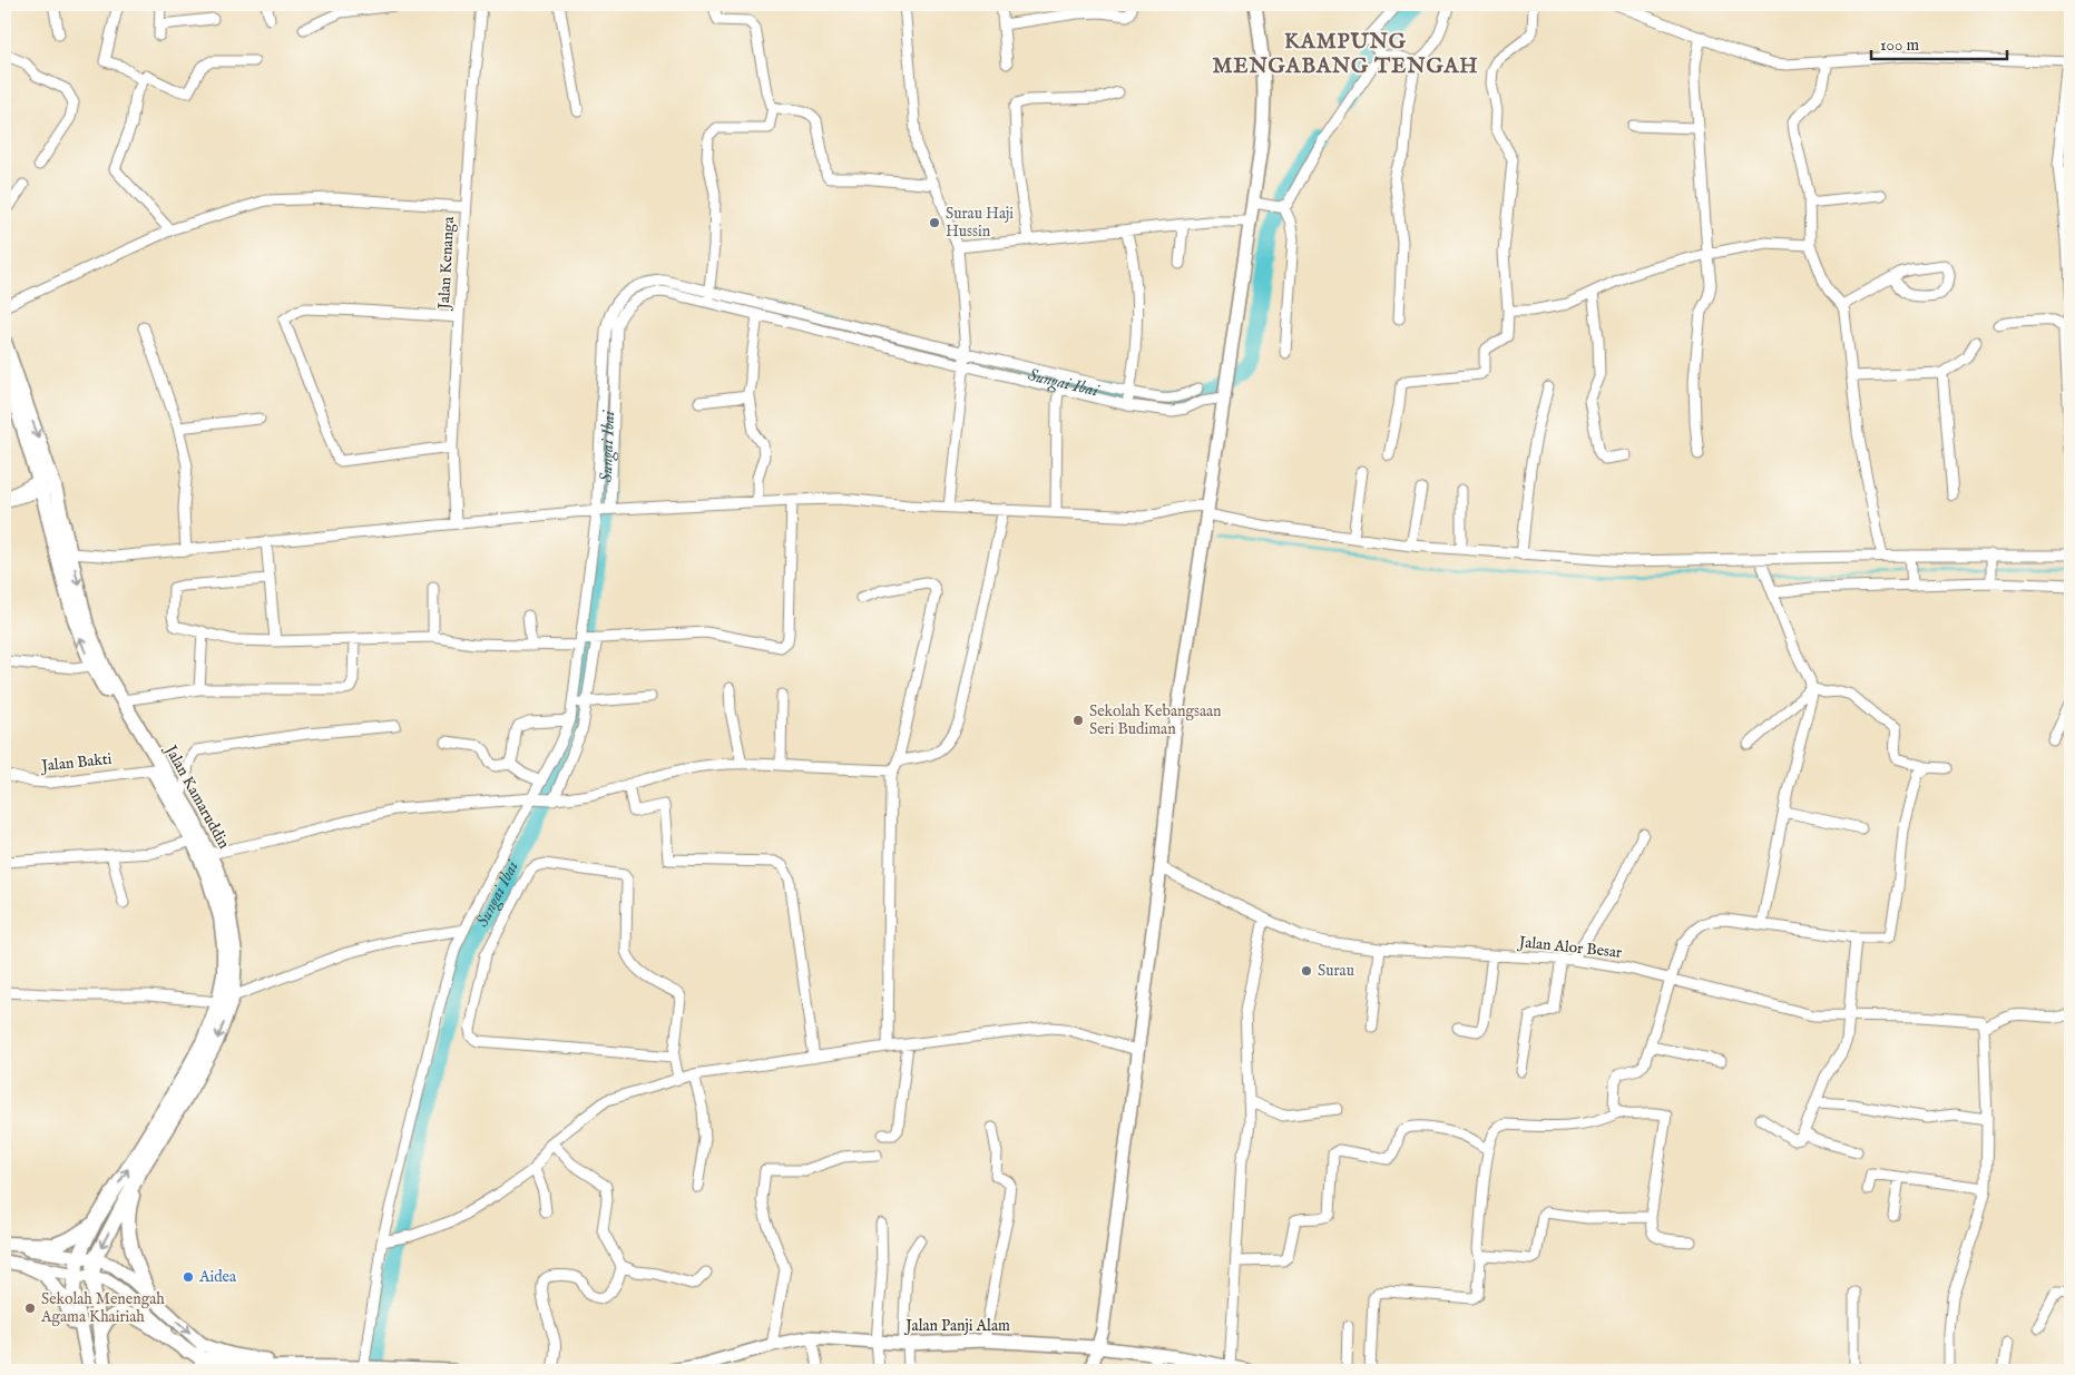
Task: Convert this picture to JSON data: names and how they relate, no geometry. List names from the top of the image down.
{
  "streets": {
    "highway": ["Jalan Kamaruddin"],
    "main road": ["Jalan Panji Alam"],
    "street": ["Jalan Kenanga", "Jalan Bakti", "Jalan Alor Besar"]
  },
  "crossings": [
    ["Jalan Bakti", "Jalan Kamaruddin"]
  ],
  "districts": ["KAMPUNG MENGABANG TENGAH"],
  "water": ["Sungai Ibai"],
  "places": [
    "Surau Haji Hussin",
    "Sekolah Kebangsaan Seri Budiman",
    "Surau",
    "Aidea",
    "Sekolah Menengah Agama Khairiah"
  ],
  "scale_bar": "100 m"
}
